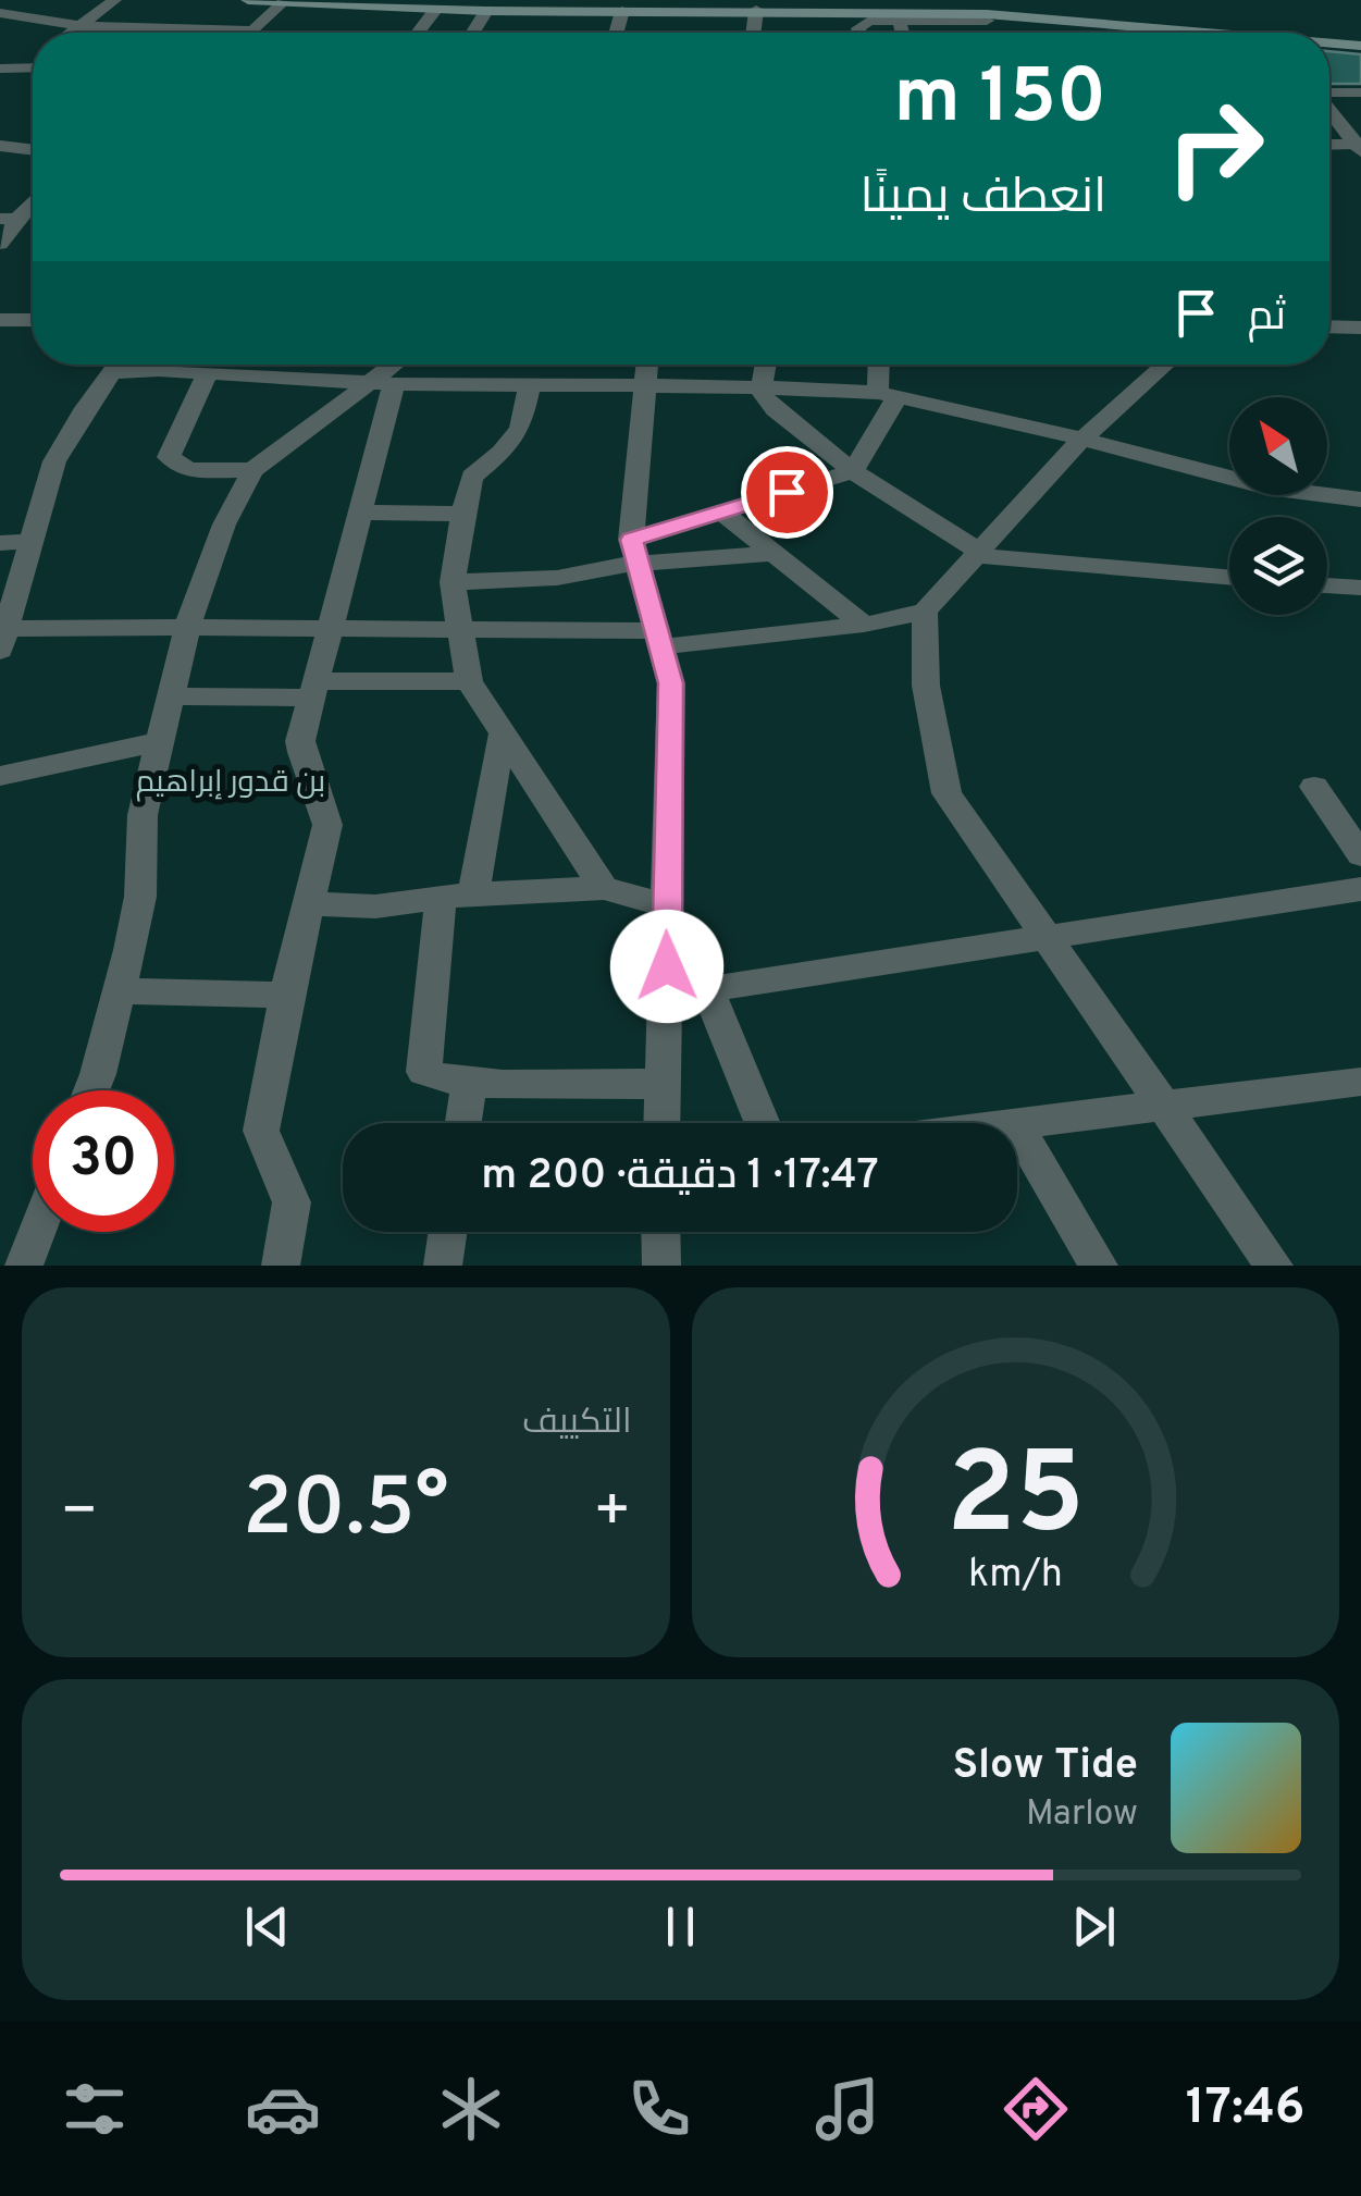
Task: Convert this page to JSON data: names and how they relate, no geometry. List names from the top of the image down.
{
  "districts": ["بن قدور إبراهيم"],
  "north": "top left",
  "page": {
    "turn": ["150 m", "انعطف يمينًا"],
    "then": "ثم",
    "limit": "30",
    "trip": "17:47 · 1 دقيقة · 200 m",
    "tile": "التكييف",
    "heat": ["−", "20.5°", "+"],
    "song": ["Slow Tide", "Marlow"],
    "tabs": "17:46",
    "gauge": ["25", "km/h"]
  }
}
